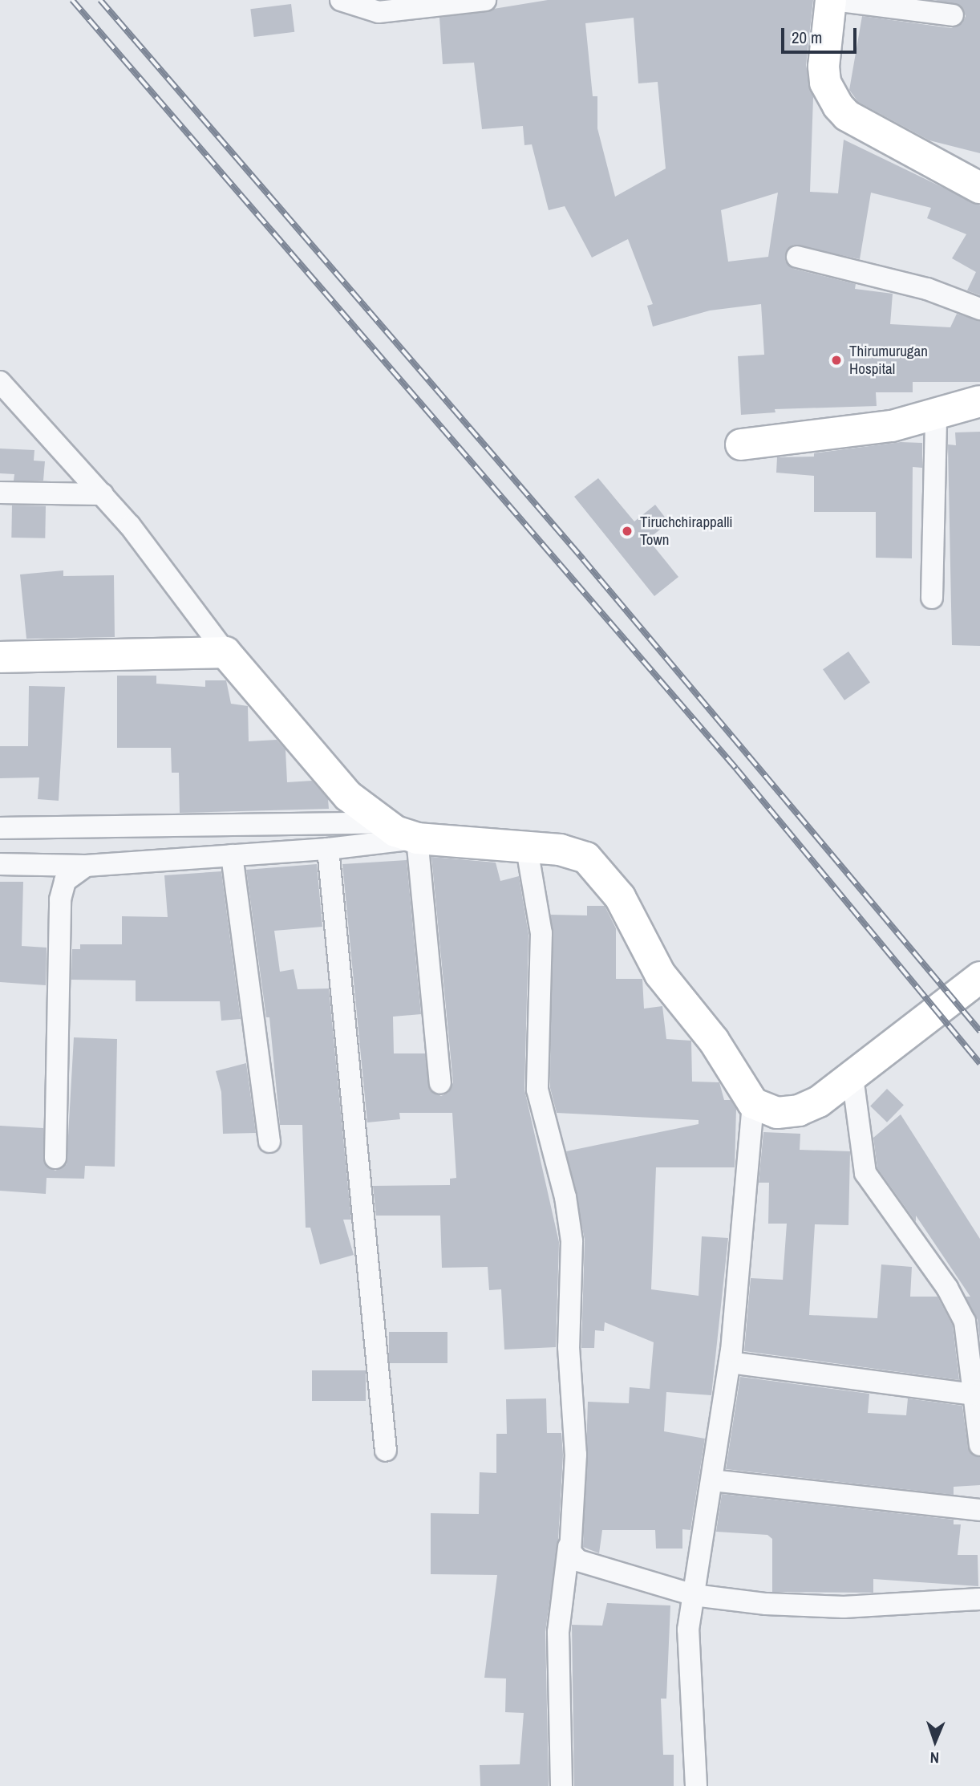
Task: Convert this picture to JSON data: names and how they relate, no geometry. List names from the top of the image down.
{
  "places": ["Thirumurugan Hospital", "Tiruchchirappalli Town"],
  "scale_bar": "20 m",
  "north": "bottom"
}
